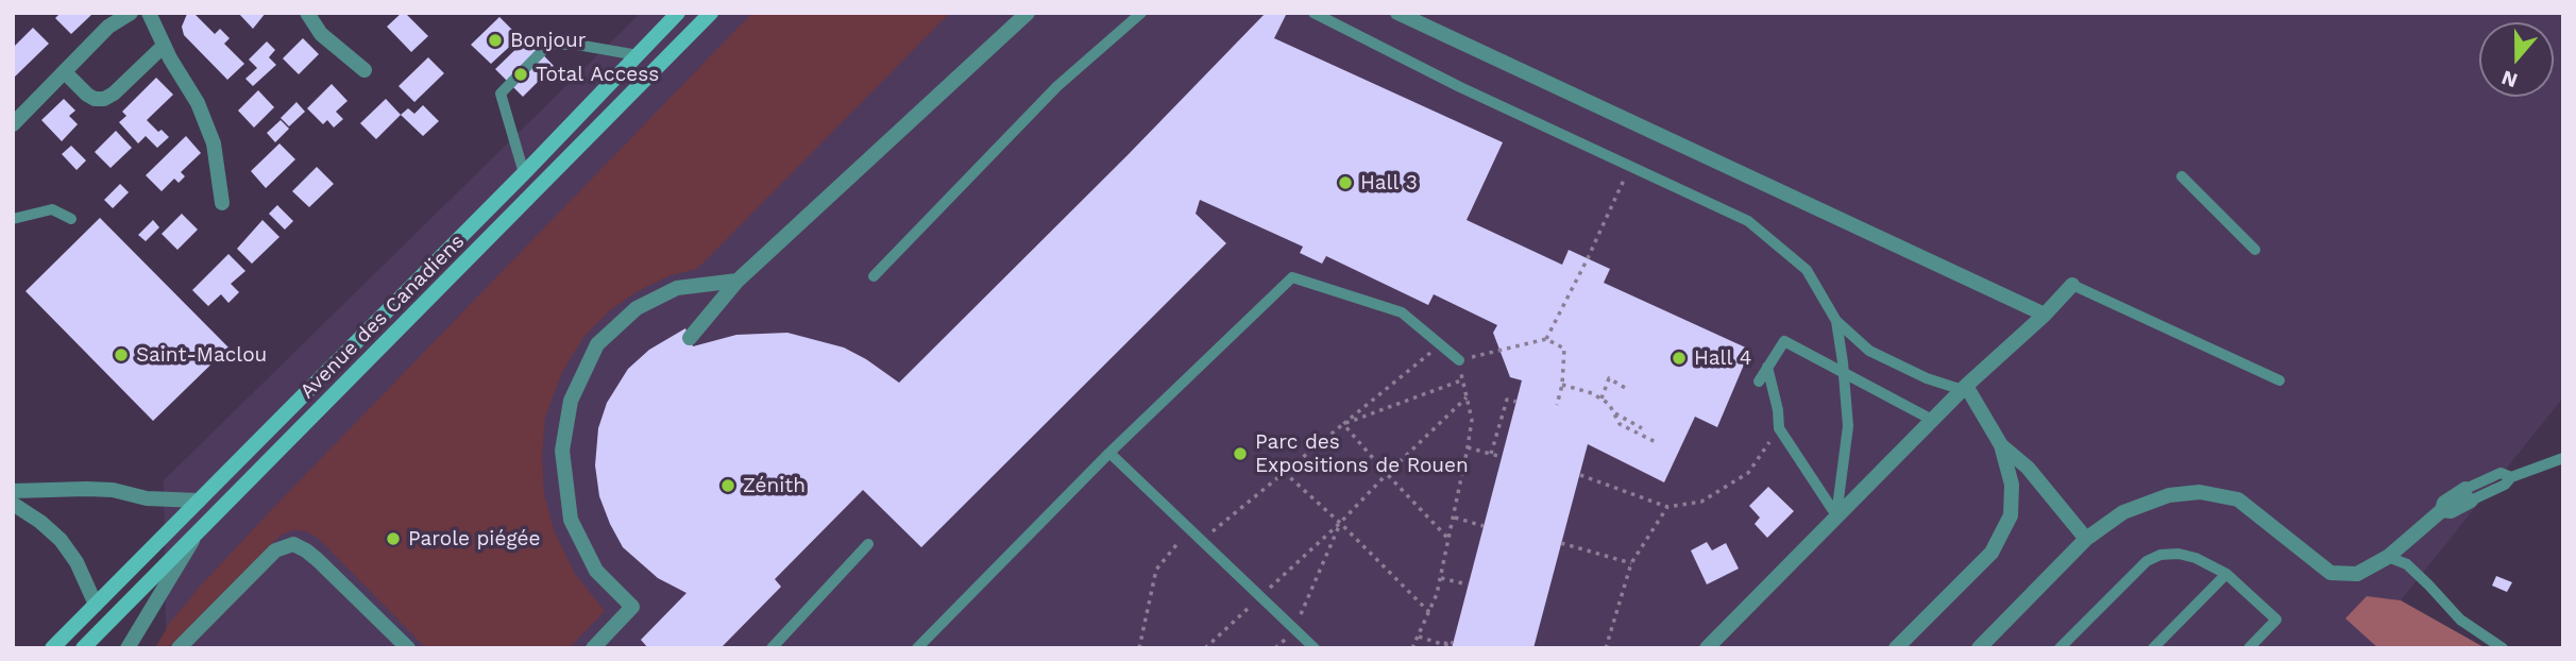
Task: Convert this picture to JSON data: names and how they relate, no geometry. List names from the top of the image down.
{
  "streets": {
    "main road": ["Avenue des Canadiens"]
  },
  "places": [
    "Bonjour",
    "Total Access",
    "Hall 3",
    "Saint-Maclou",
    "Hall 4",
    "Parc des Expositions de Rouen",
    "Zénith",
    "Parole piégée"
  ],
  "north": "bottom"
}
